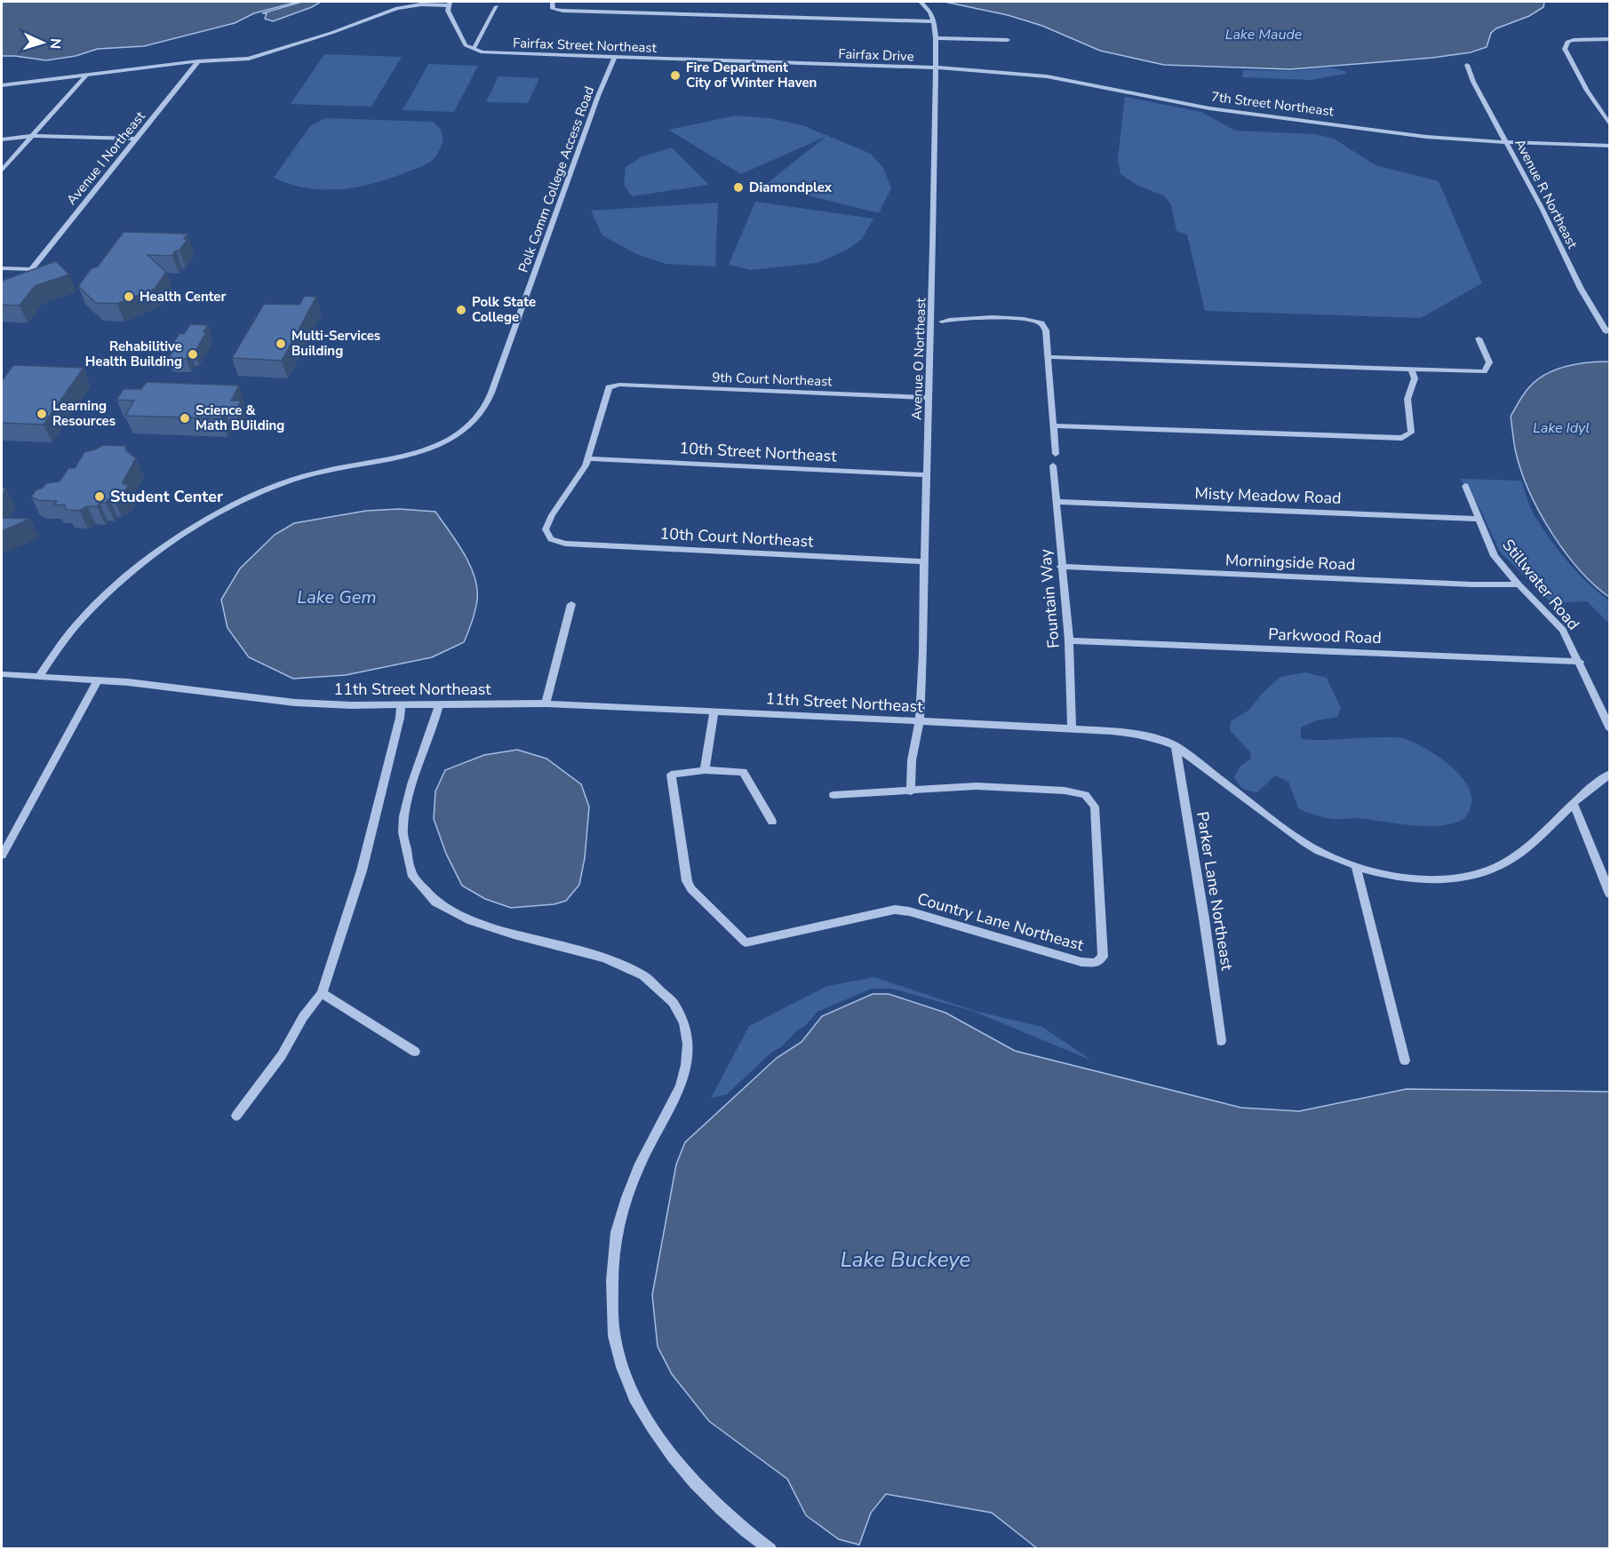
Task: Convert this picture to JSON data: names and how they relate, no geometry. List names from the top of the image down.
{
  "streets": {
    "street": [
      "Fairfax Street Northeast",
      "Fairfax Drive",
      "7th Street Northeast",
      "Avenue I Northeast",
      "Polk Comm College Access Road",
      "Avenue R Northeast",
      "Avenue O Northeast",
      "9th Court Northeast",
      "10th Street Northeast",
      "Misty Meadow Road",
      "10th Court Northeast",
      "Morningside Road",
      "Stillwater Road",
      "Fountain Way",
      "Parkwood Road",
      "11th Street Northeast",
      "Parker Lane Northeast",
      "Country Lane Northeast"
    ]
  },
  "crossings": [
    ["Fairfax Street Northeast", "Fairfax Drive"],
    ["Fairfax Street Northeast", "Polk Comm College Access Road"],
    ["Fairfax Drive", "7th Street Northeast"],
    ["Fairfax Drive", "Avenue O Northeast"],
    ["7th Street Northeast", "Avenue R Northeast"],
    ["7th Street Northeast", "Avenue O Northeast"],
    ["Polk Comm College Access Road", "11th Street Northeast"],
    ["Avenue O Northeast", "9th Court Northeast"],
    ["Avenue O Northeast", "10th Street Northeast"],
    ["Avenue O Northeast", "10th Court Northeast"],
    ["Avenue O Northeast", "11th Street Northeast"],
    ["9th Court Northeast", "10th Street Northeast"],
    ["9th Court Northeast", "10th Court Northeast"],
    ["10th Street Northeast", "10th Court Northeast"],
    ["Misty Meadow Road", "Stillwater Road"],
    ["Misty Meadow Road", "Fountain Way"],
    ["Morningside Road", "Stillwater Road"],
    ["Morningside Road", "Fountain Way"],
    ["Stillwater Road", "Parkwood Road"],
    ["Fountain Way", "Parkwood Road"],
    ["Fountain Way", "11th Street Northeast"],
    ["11th Street Northeast", "Parker Lane Northeast"]
  ],
  "water": [
    "Lake Maude",
    "Lake Idyl",
    "Lake Gem",
    "Lake Buckeye"
  ],
  "places": [
    "Fire Department City of Winter Haven",
    "Diamondplex",
    "Health Center",
    "Polk State College",
    "Multi-Services Building",
    "Rehabilitive Health Building",
    "Learning Resources",
    "Science & Math BUilding",
    "Student Center"
  ],
  "north": "right"
}
